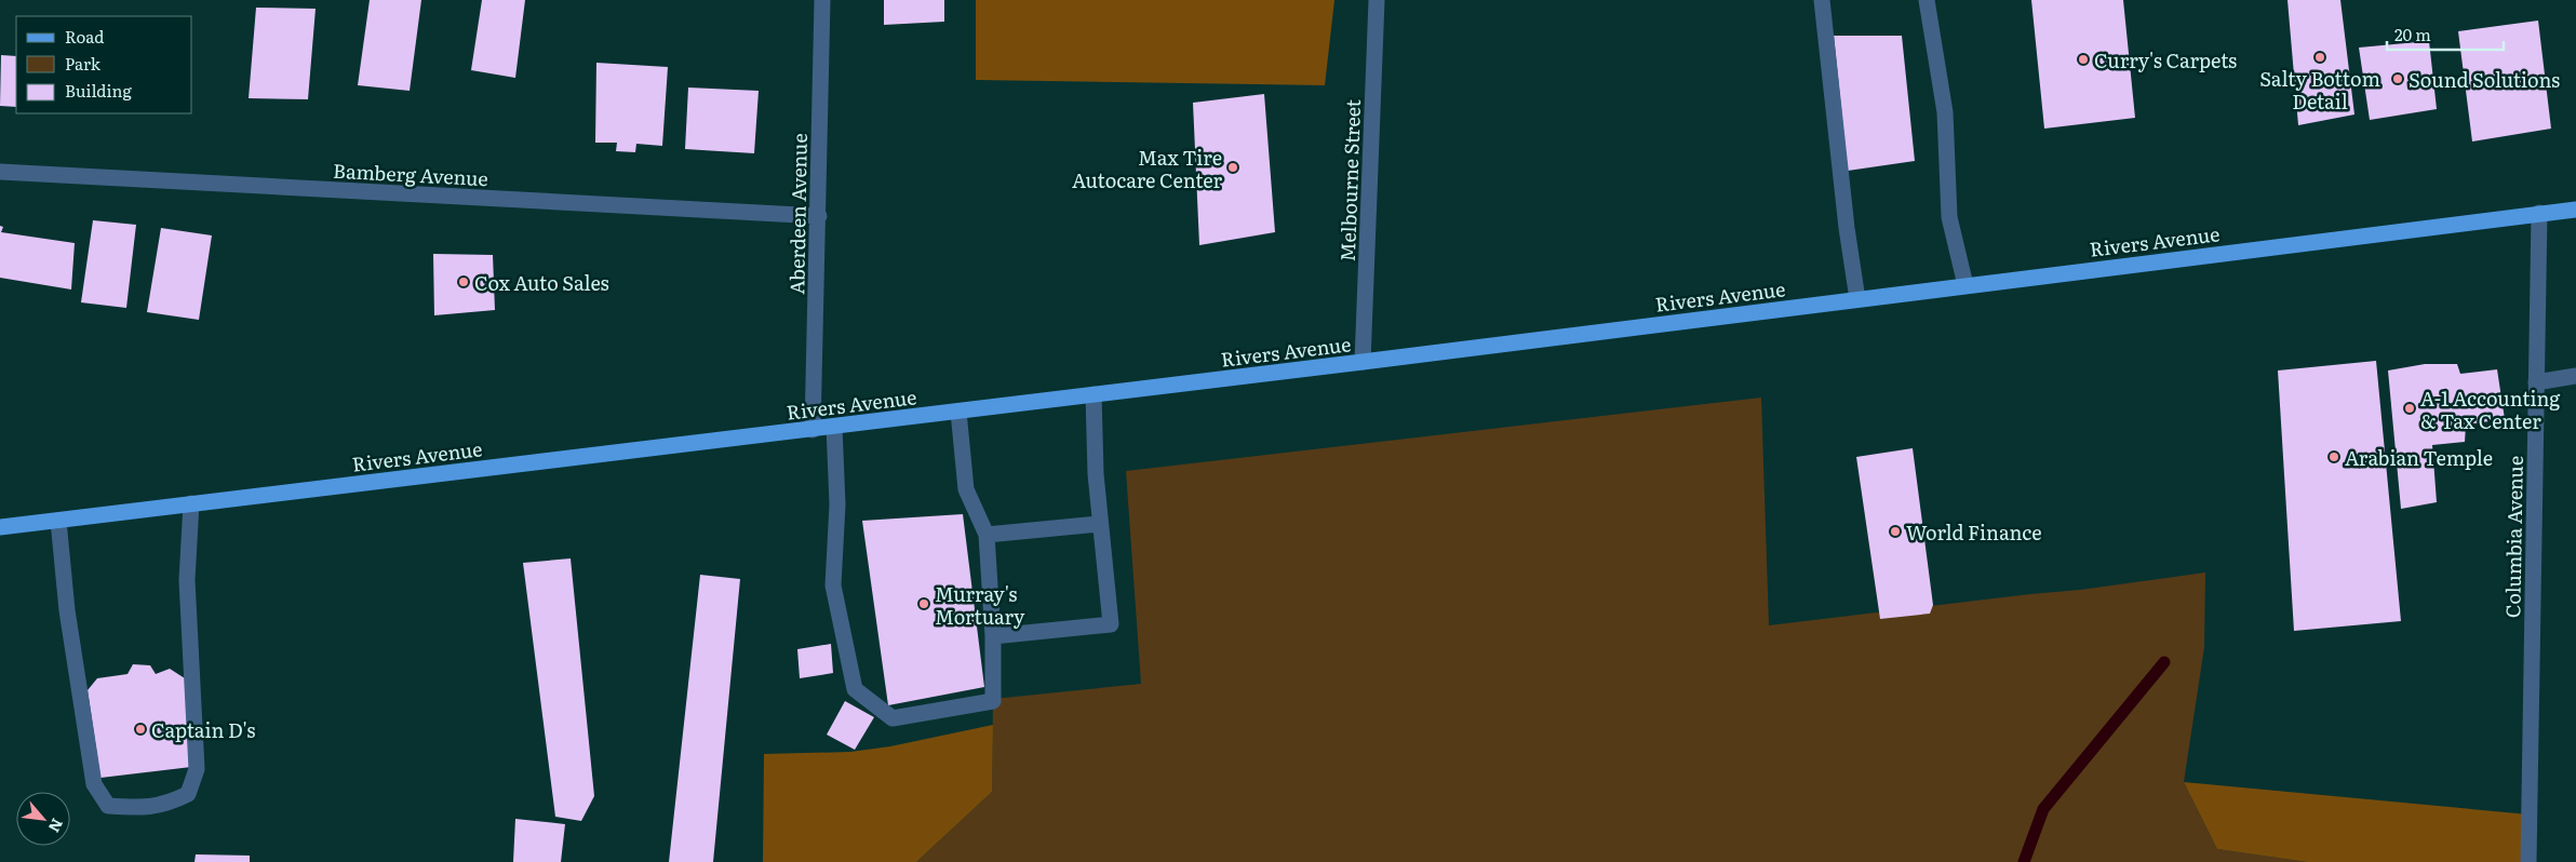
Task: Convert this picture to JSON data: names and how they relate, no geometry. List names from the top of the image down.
{
  "streets": {
    "main road": ["Rivers Avenue"],
    "street": [
      "Bamberg Avenue",
      "Melbourne Street",
      "Aberdeen Avenue",
      "Columbia Avenue"
    ]
  },
  "crossings": [
    ["Bamberg Avenue", "Aberdeen Avenue"],
    ["Melbourne Street", "Rivers Avenue"],
    ["Aberdeen Avenue", "Rivers Avenue"],
    ["Rivers Avenue", "Columbia Avenue"]
  ],
  "places": [
    "Salty Bottom Detail",
    "Curry's Carpets",
    "Sound Solutions",
    "Max Tire Autocare Center",
    "Cox Auto Sales",
    "A-1 Accounting & Tax Center",
    "Arabian Temple",
    "World Finance",
    "Murray's Mortuary",
    "Captain D's"
  ],
  "legend": ["Road", "Park", "Building"],
  "scale_bar": "20 m",
  "north": "bottom right"
}
